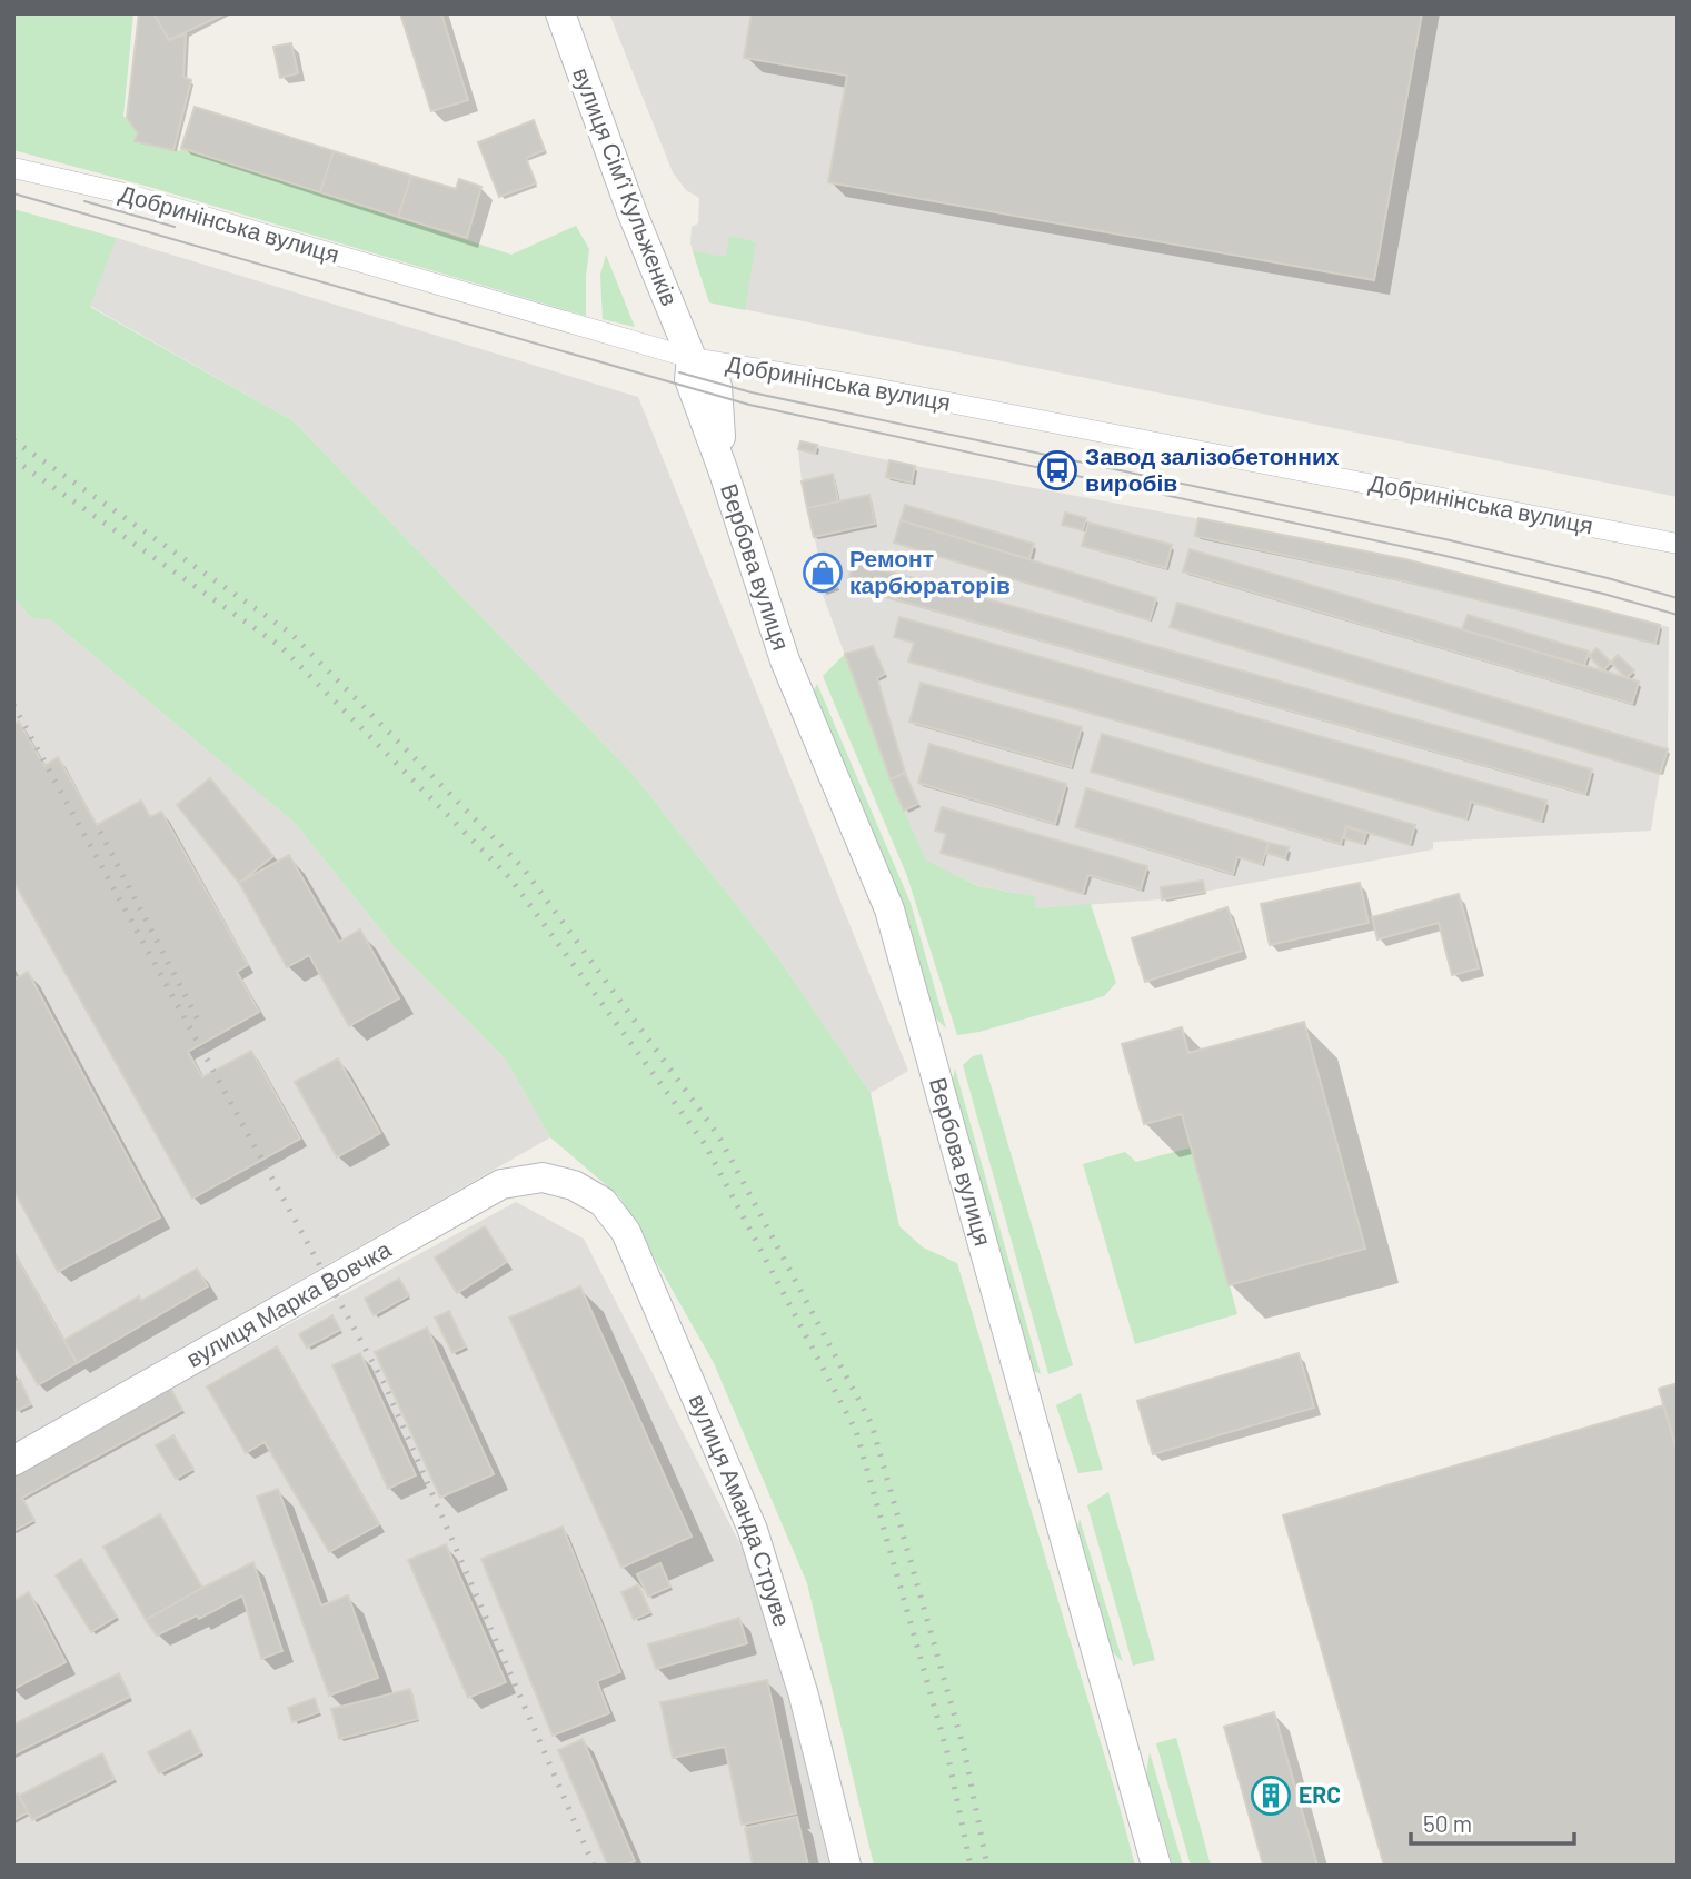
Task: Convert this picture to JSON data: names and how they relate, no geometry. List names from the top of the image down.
{
  "streets": {
    "main road": [
      "вулиця Сімʼї Кульженків",
      "Вербова вулиця",
      "вулиця Марка Вовчка",
      "вулиця Аманда Струве"
    ],
    "street": ["Добринінська вулиця"]
  },
  "crossings": [
    ["вулиця Сімʼї Кульженків", "Добринінська вулиця"],
    ["вулиця Сімʼї Кульженків", "Вербова вулиця"],
    ["Добринінська вулиця", "Вербова вулиця"],
    ["вулиця Марка Вовчка", "вулиця Аманда Струве"]
  ],
  "places": {
    "bus stop": ["Завод залізобетонних виробів"],
    "shop": ["Ремонт карбюраторів"],
    "building": ["ERC"]
  },
  "scale_bar": "50 m"
}
